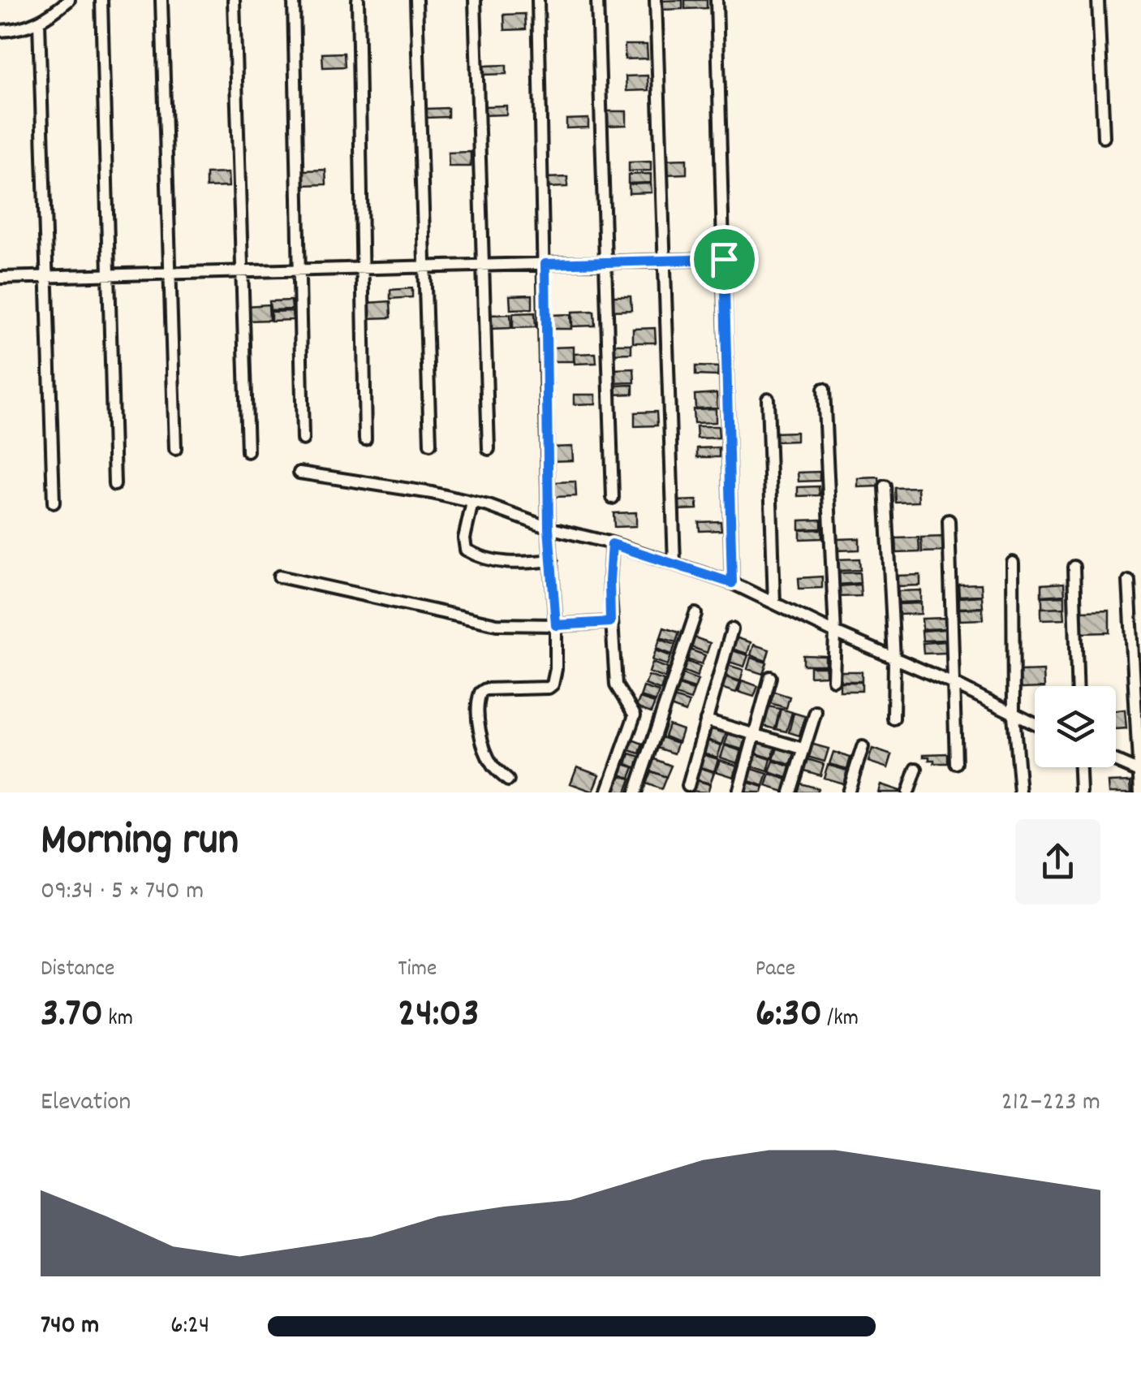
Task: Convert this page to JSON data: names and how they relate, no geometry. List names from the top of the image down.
{
  "page": {
    "heading": ["Morning run", "09:34 · 5 × 740 m"],
    "stats": [
      ["Distance", "3.70 km"],
      ["Time", "24:03"],
      ["Pace", "6:30 /km"]
    ],
    "chart": ["Elevation", "212–223 m"],
    "list": [
      {
        "name": "740 m",
        "note": "6:24"
      }
    ]
  }
}
